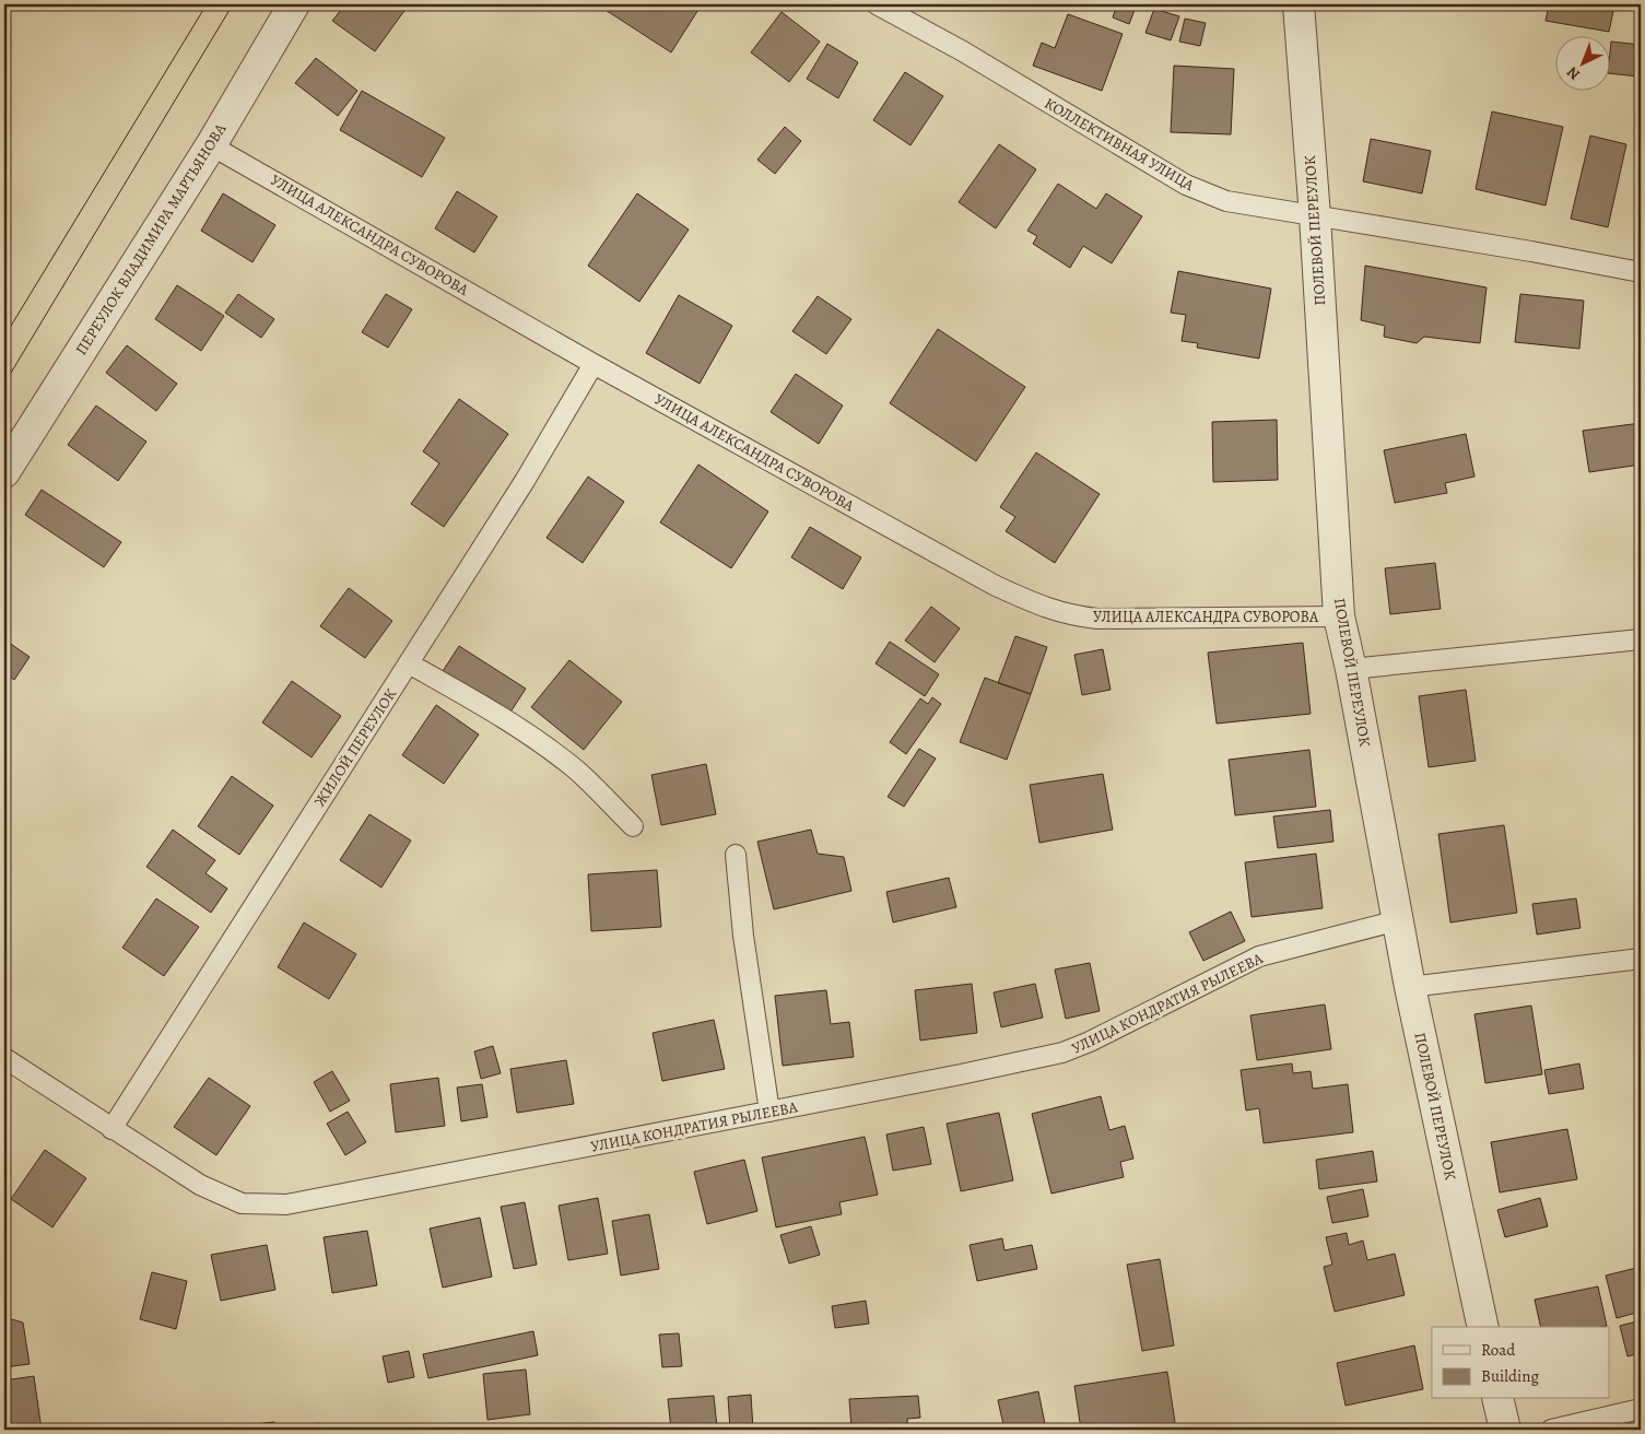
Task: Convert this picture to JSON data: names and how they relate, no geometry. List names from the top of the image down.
{
  "streets": {
    "street": ["ПОЛЕВОЙ ПЕРЕУЛОК", "ПЕРЕУЛОК ВЛАДИМИРА МАРТЬЯНОВА"],
    "lane": [
      "КОЛЛЕКТИВНАЯ УЛИЦА",
      "УЛИЦА АЛЕКСАНДРА СУВОРОВА",
      "ЖИЛОЙ ПЕРЕУЛОК",
      "УЛИЦА КОНДРАТИЯ РЫЛЕЕВА"
    ]
  },
  "crossings": [
    ["КОЛЛЕКТИВНАЯ УЛИЦА", "ПОЛЕВОЙ ПЕРЕУЛОК"],
    ["ПОЛЕВОЙ ПЕРЕУЛОК", "УЛИЦА АЛЕКСАНДРА СУВОРОВА"],
    ["ПОЛЕВОЙ ПЕРЕУЛОК", "УЛИЦА КОНДРАТИЯ РЫЛЕЕВА"],
    ["УЛИЦА АЛЕКСАНДРА СУВОРОВА", "ПЕРЕУЛОК ВЛАДИМИРА МАРТЬЯНОВА"],
    ["УЛИЦА АЛЕКСАНДРА СУВОРОВА", "ЖИЛОЙ ПЕРЕУЛОК"],
    ["ЖИЛОЙ ПЕРЕУЛОК", "УЛИЦА КОНДРАТИЯ РЫЛЕЕВА"]
  ],
  "legend": ["Road", "Building"],
  "north": "bottom left"
}
